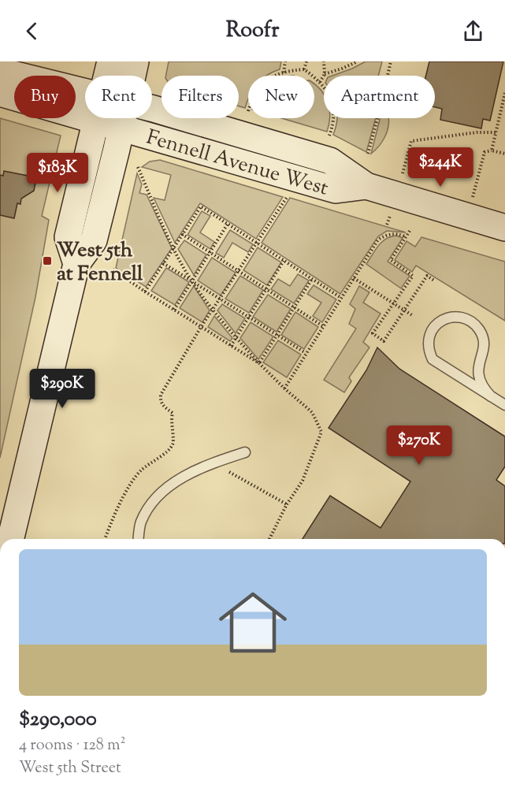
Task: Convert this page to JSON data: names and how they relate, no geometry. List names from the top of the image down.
{
  "streets": {
    "main road": ["Fennell Avenue West"]
  },
  "places": {
    "transit": ["West 5th at Fennell"]
  },
  "page": {
    "header": "Roofr",
    "chip": [
      "Buy",
      "Rent",
      "Filters",
      "New",
      "Apartment"
    ],
    "price": [
      "$244K",
      "$183K",
      "$290K",
      "$270K"
    ],
    "list": [
      {
        "name": "$290,000",
        "note": "4 rooms · 128 m² · West 5th Street"
      }
    ]
  }
}
